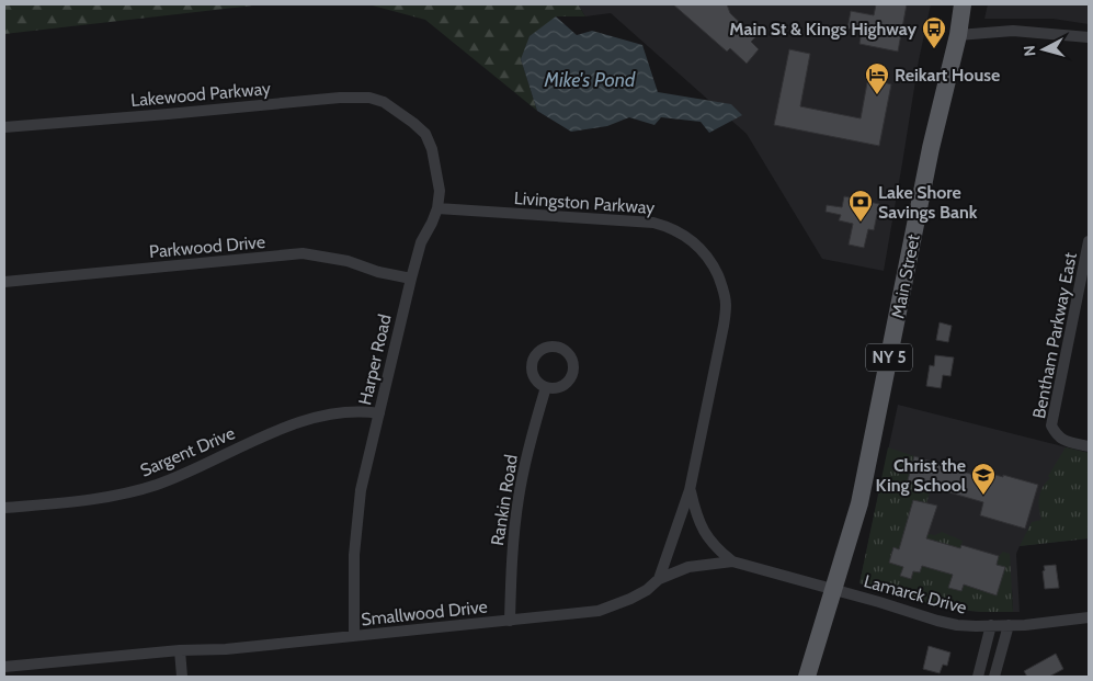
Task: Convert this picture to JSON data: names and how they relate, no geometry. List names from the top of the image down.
{
  "streets": {
    "main road": ["Main Street", "NY 5"],
    "street": [
      "Lakewood Parkway",
      "Livingston Parkway",
      "Parkwood Drive",
      "Bentham Parkway East",
      "Harper Road",
      "Sargent Drive",
      "Rankin Road",
      "Lamarck Drive",
      "Smallwood Drive"
    ]
  },
  "crossings": [
    ["Lakewood Parkway", "Harper Road"],
    ["Livingston Parkway", "Harper Road"],
    ["Livingston Parkway", "Smallwood Drive"],
    ["Parkwood Drive", "Harper Road"],
    ["Main Street", "Lamarck Drive"],
    ["Main Street", "Smallwood Drive"],
    ["Harper Road", "Sargent Drive"],
    ["Harper Road", "Smallwood Drive"],
    ["Rankin Road", "Smallwood Drive"],
    ["Lamarck Drive", "Smallwood Drive"]
  ],
  "water": ["Mike's Pond"],
  "places": {
    "bus stop": ["Main St & Kings Highway"],
    "hotel": ["Reikart House"],
    "bank": ["Lake Shore Savings Bank"],
    "school or university": ["Christ the King School"]
  },
  "north": "left"
}
